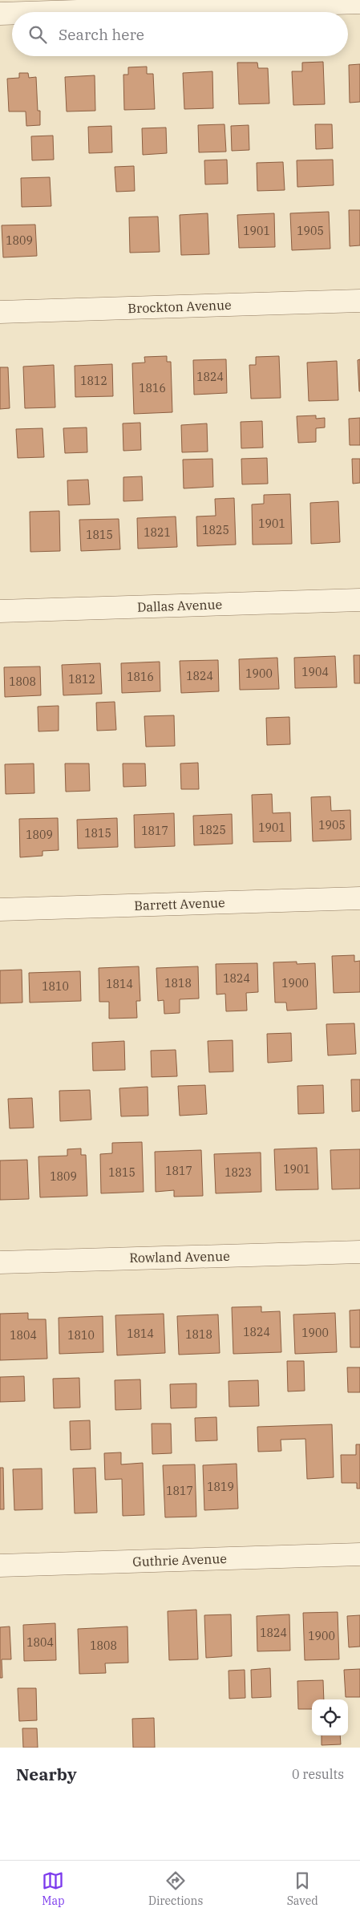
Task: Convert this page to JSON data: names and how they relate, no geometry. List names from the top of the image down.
{
  "streets": {
    "street": [
      "Brockton Avenue",
      "Dallas Avenue",
      "Barrett Avenue",
      "Rowland Avenue",
      "Guthrie Avenue"
    ]
  },
  "house_numbers": [
    "1901",
    "1905",
    "1809",
    "1824",
    "1812",
    "1816",
    "1901",
    "1825",
    "1821",
    "1815",
    "1904",
    "1900",
    "1824",
    "1816",
    "1812",
    "1808",
    "1905",
    "1901",
    "1825",
    "1817",
    "1815",
    "1809",
    "1824",
    "1818",
    "1900",
    "1814",
    "1810",
    "1901",
    "1817",
    "1815",
    "1823",
    "1809",
    "1824",
    "1900",
    "1814",
    "1818",
    "1804",
    "1810",
    "1819",
    "1817",
    "1824",
    "1900",
    "1804",
    "1808"
  ],
  "page": {
    "search": "Search here",
    "heading": ["Nearby", "0 results"],
    "nav": ["Map", "Directions", "Saved"]
  }
}
